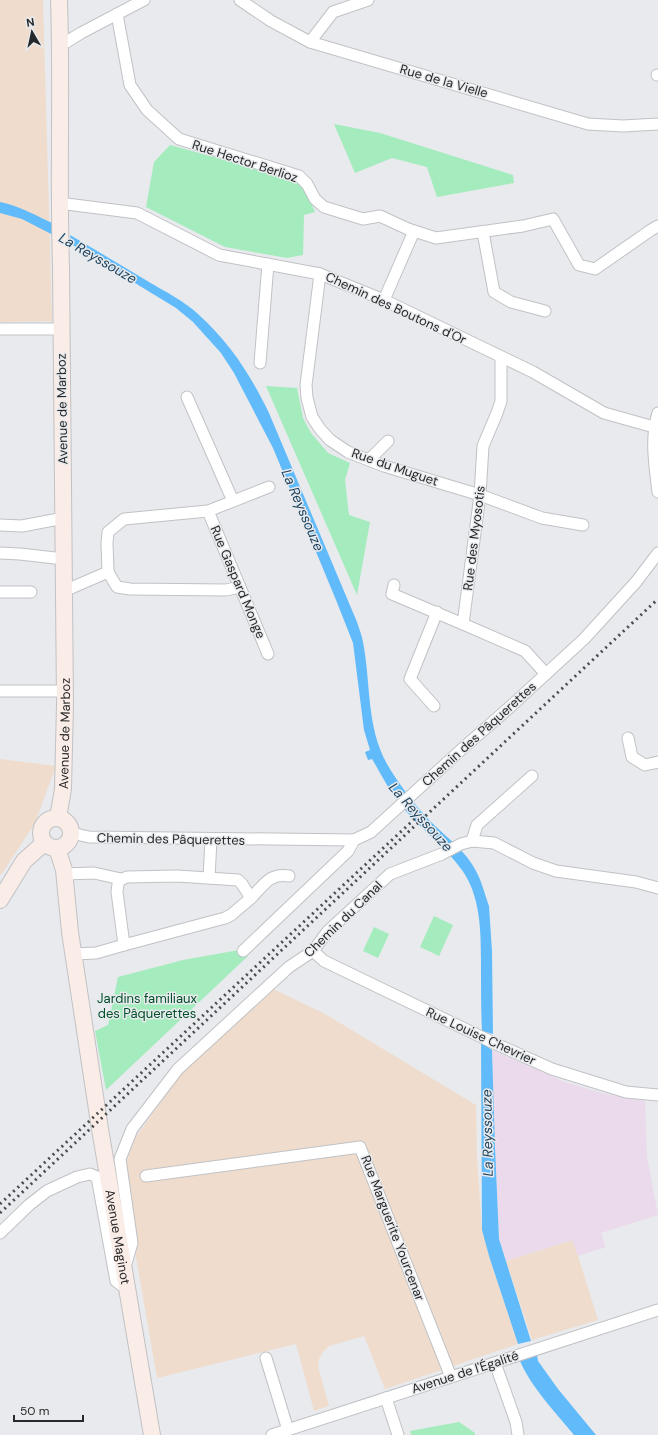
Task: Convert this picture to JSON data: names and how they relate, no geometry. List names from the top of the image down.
{
  "streets": {
    "main road": ["Avenue de Marboz", "Avenue Maginot"],
    "street": [
      "Rue de la Vielle",
      "Rue Hector Berlioz",
      "Chemin des Boutons d'Or",
      "Rue du Muguet",
      "Rue des Myosotis",
      "Rue Gaspard Monge",
      "Chemin des Pâquerettes",
      "Chemin du Canal",
      "Rue Louise Chevrier",
      "Rue Marguerite Yourcenar",
      "Avenue de l'Égalité"
    ]
  },
  "crossings": [
    ["Chemin des Boutons d'Or", "Avenue de Marboz"],
    ["Chemin des Boutons d'Or", "Rue du Muguet"],
    ["Chemin des Boutons d'Or", "Rue des Myosotis"],
    ["Avenue de Marboz", "Chemin des Pâquerettes"],
    ["Rue du Muguet", "Rue des Myosotis"],
    ["Chemin du Canal", "Rue Louise Chevrier"],
    ["Chemin du Canal", "Avenue Maginot"],
    ["Rue Marguerite Yourcenar", "Avenue de l'Égalité"]
  ],
  "water": ["La Reyssouze"],
  "parks": ["Jardins familiaux des Pâquerettes"],
  "scale_bar": "50 m",
  "north": "top"
}
